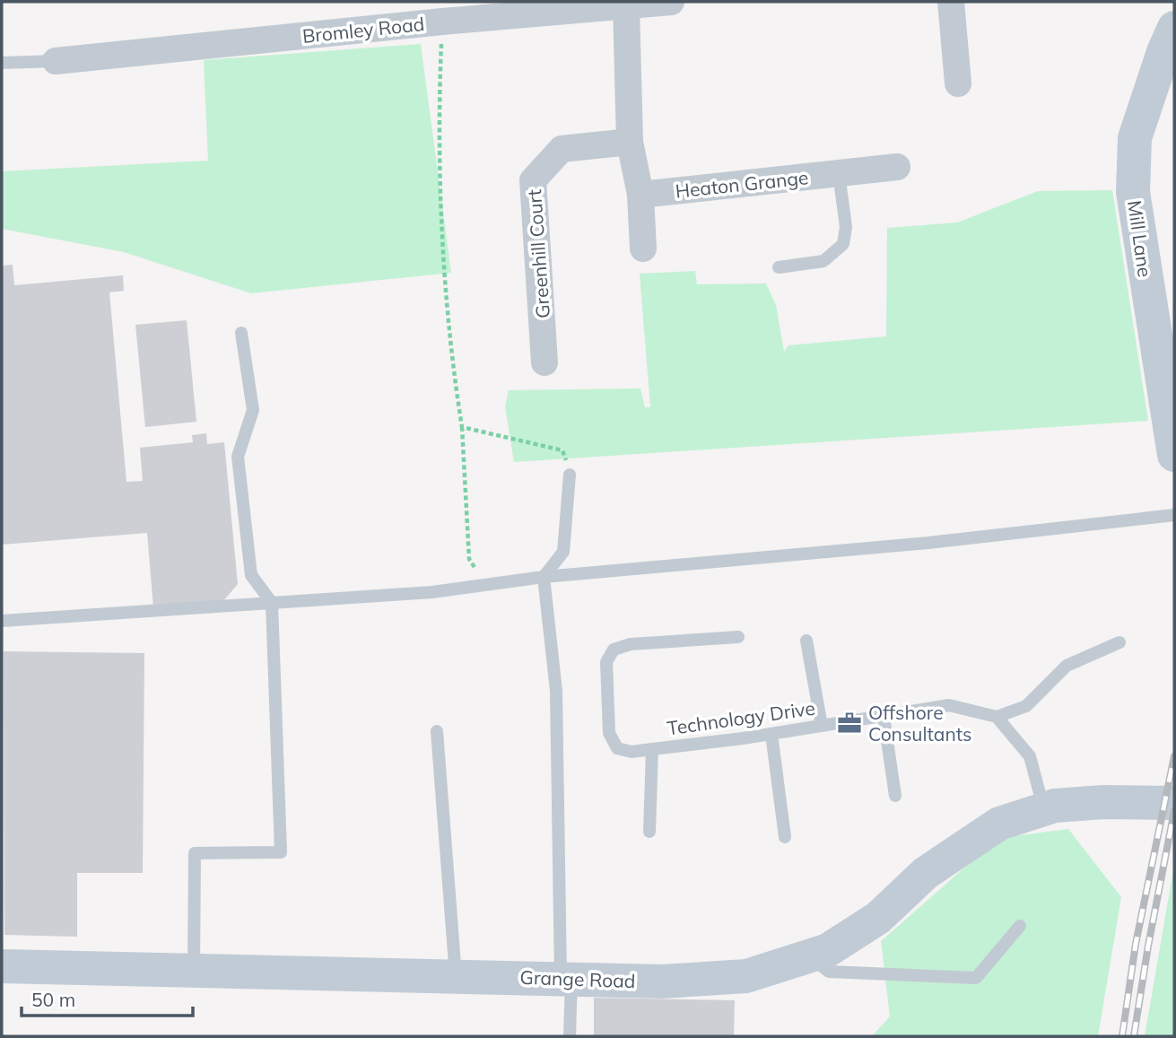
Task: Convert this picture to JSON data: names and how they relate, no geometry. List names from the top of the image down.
{
  "streets": {
    "main road": ["Mill Lane", "Grange Road"],
    "street": ["Bromley Road", "Heaton Grange", "Greenhill Court"],
    "lane": ["Technology Drive"]
  },
  "places": {
    "office": ["Offshore Consultants"]
  },
  "scale_bar": "50 m"
}
